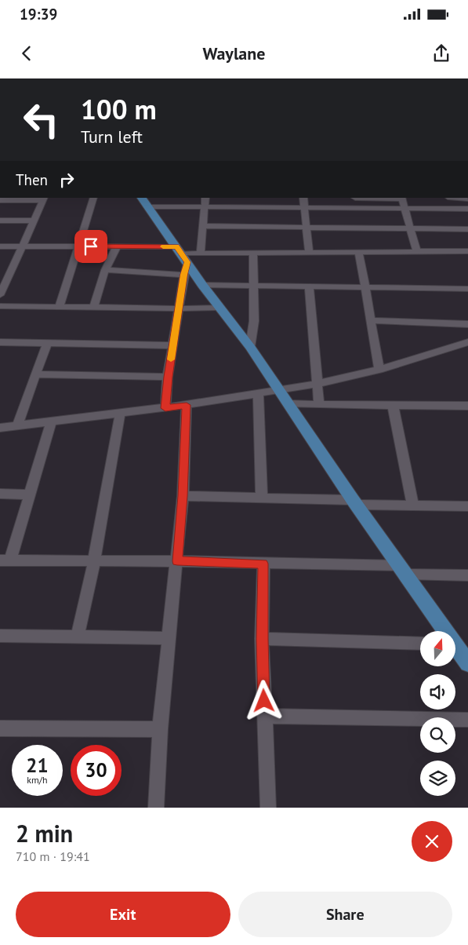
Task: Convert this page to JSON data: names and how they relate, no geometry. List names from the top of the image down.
{
  "north": "top",
  "page": {
    "status": "19:39",
    "header": "Waylane",
    "turn": ["100 m", "Turn left"],
    "then": "Then",
    "speed": "21 km/h",
    "limit": "30",
    "heading": ["2 min", "710 m · 19:41"],
    "buttons": ["Exit", "Share"]
  }
}
